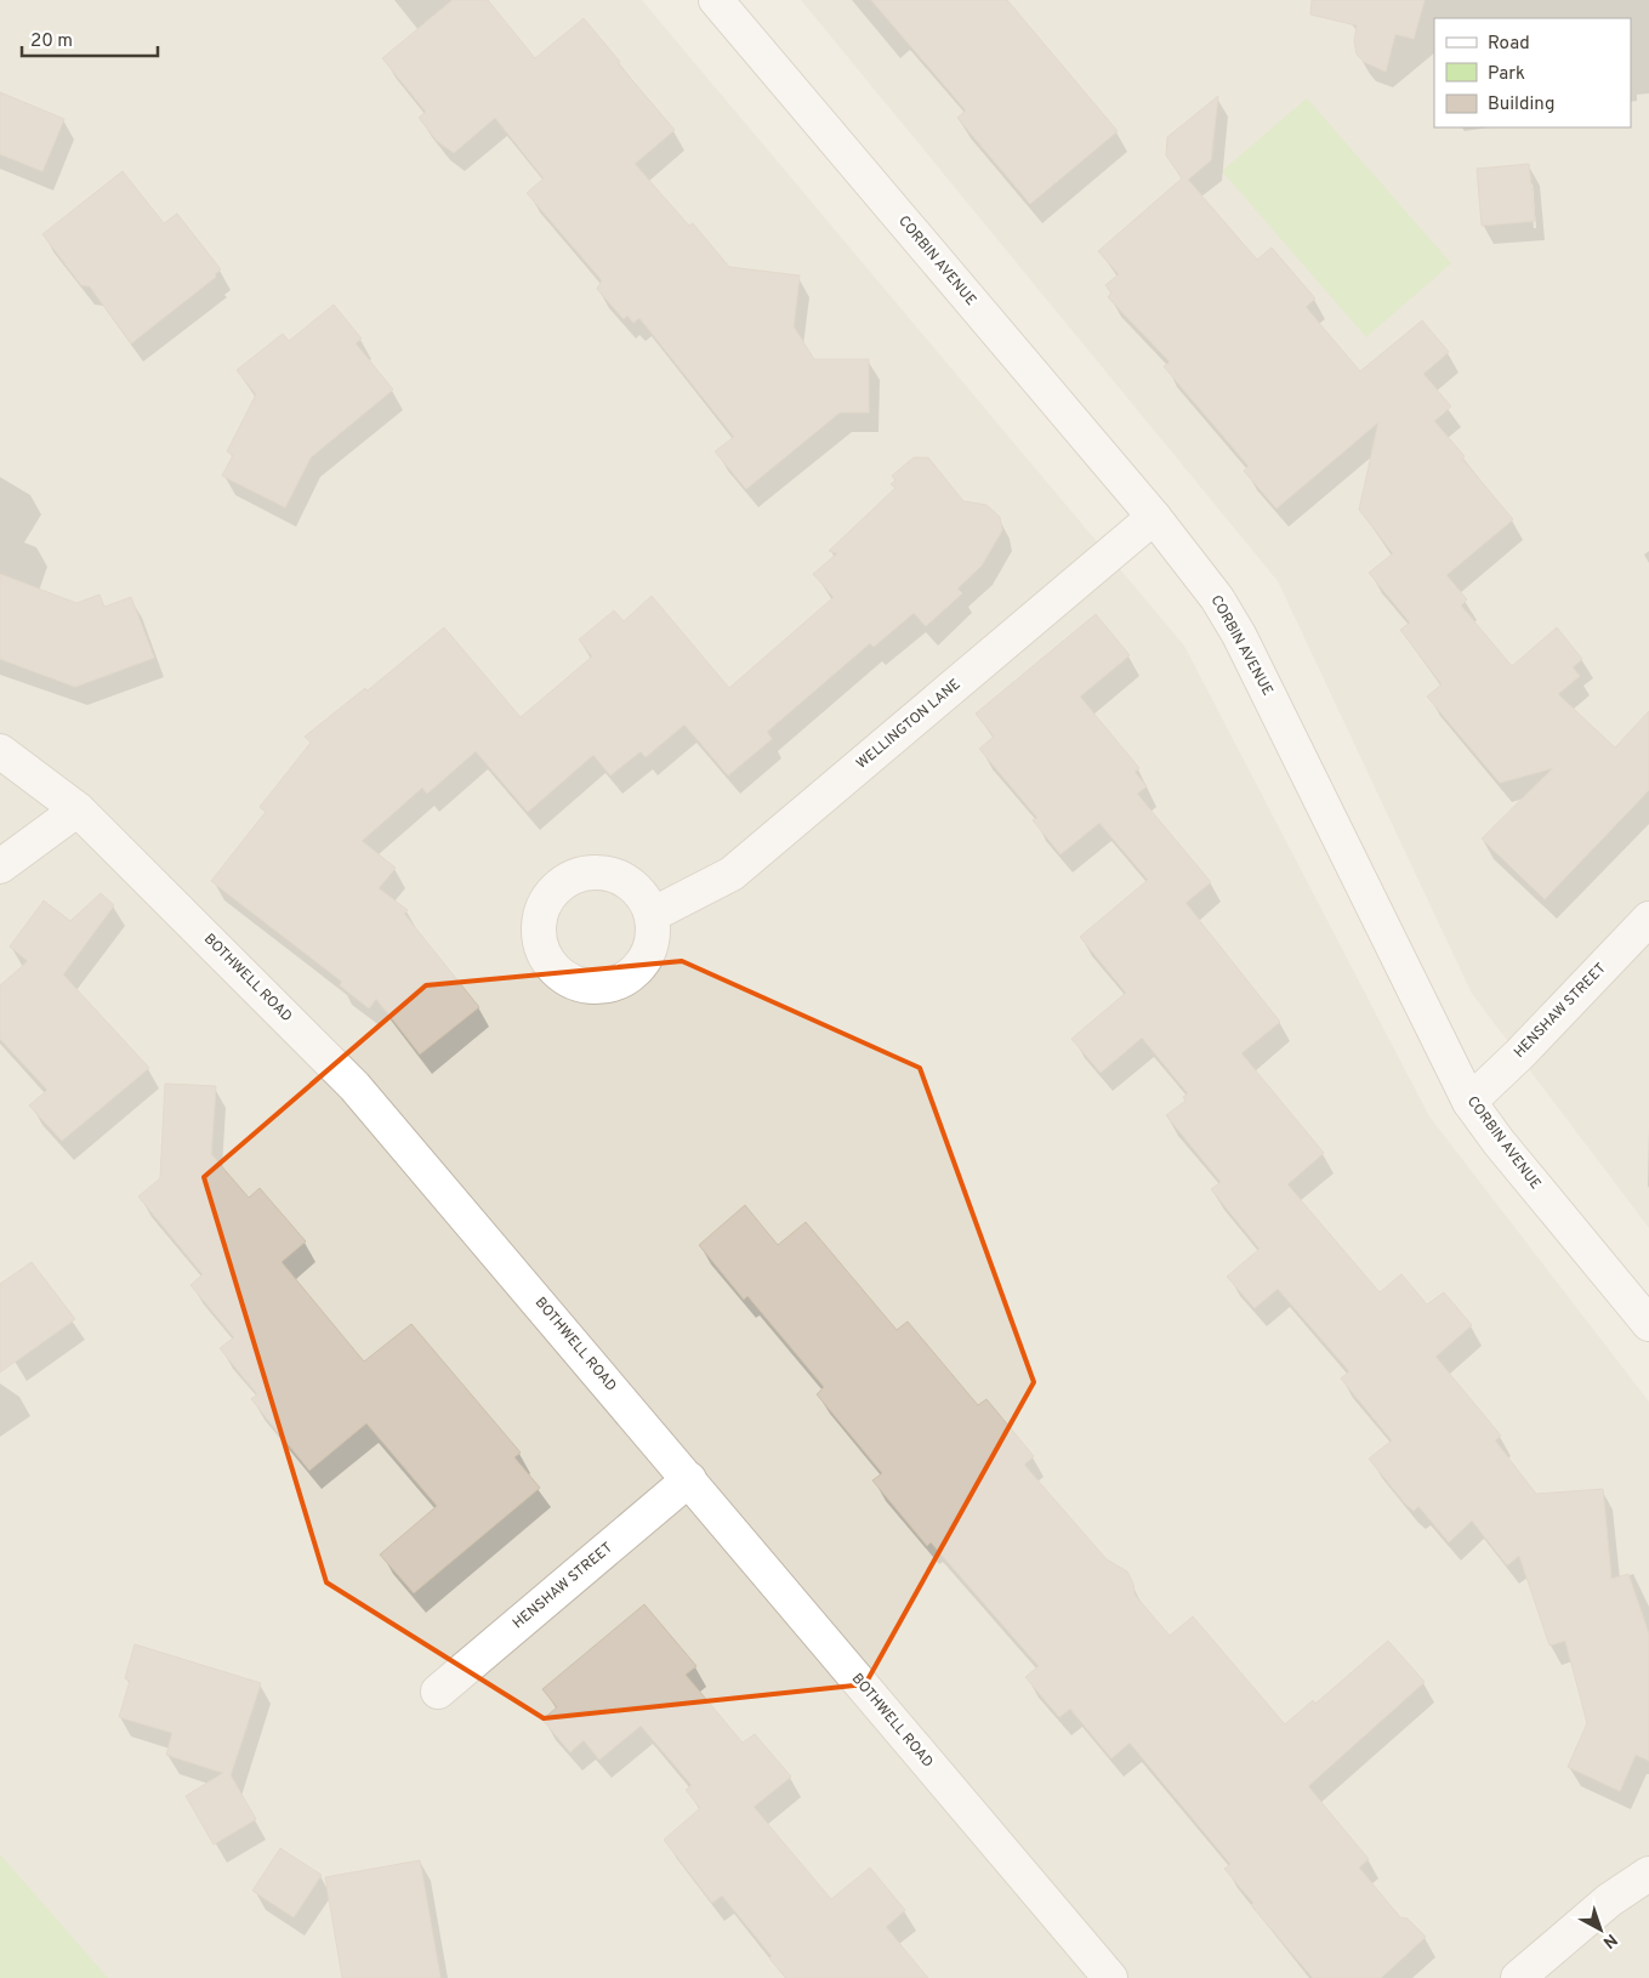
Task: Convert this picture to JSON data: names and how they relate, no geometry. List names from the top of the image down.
{
  "streets": {
    "street": [
      "CORBIN AVENUE",
      "WELLINGTON LANE",
      "BOTHWELL ROAD",
      "HENSHAW STREET"
    ]
  },
  "crossings": [
    ["CORBIN AVENUE", "WELLINGTON LANE"],
    ["CORBIN AVENUE", "HENSHAW STREET"],
    ["BOTHWELL ROAD", "HENSHAW STREET"]
  ],
  "legend": ["Road", "Park", "Building"],
  "scale_bar": "20 m",
  "north": "bottom right"
}
